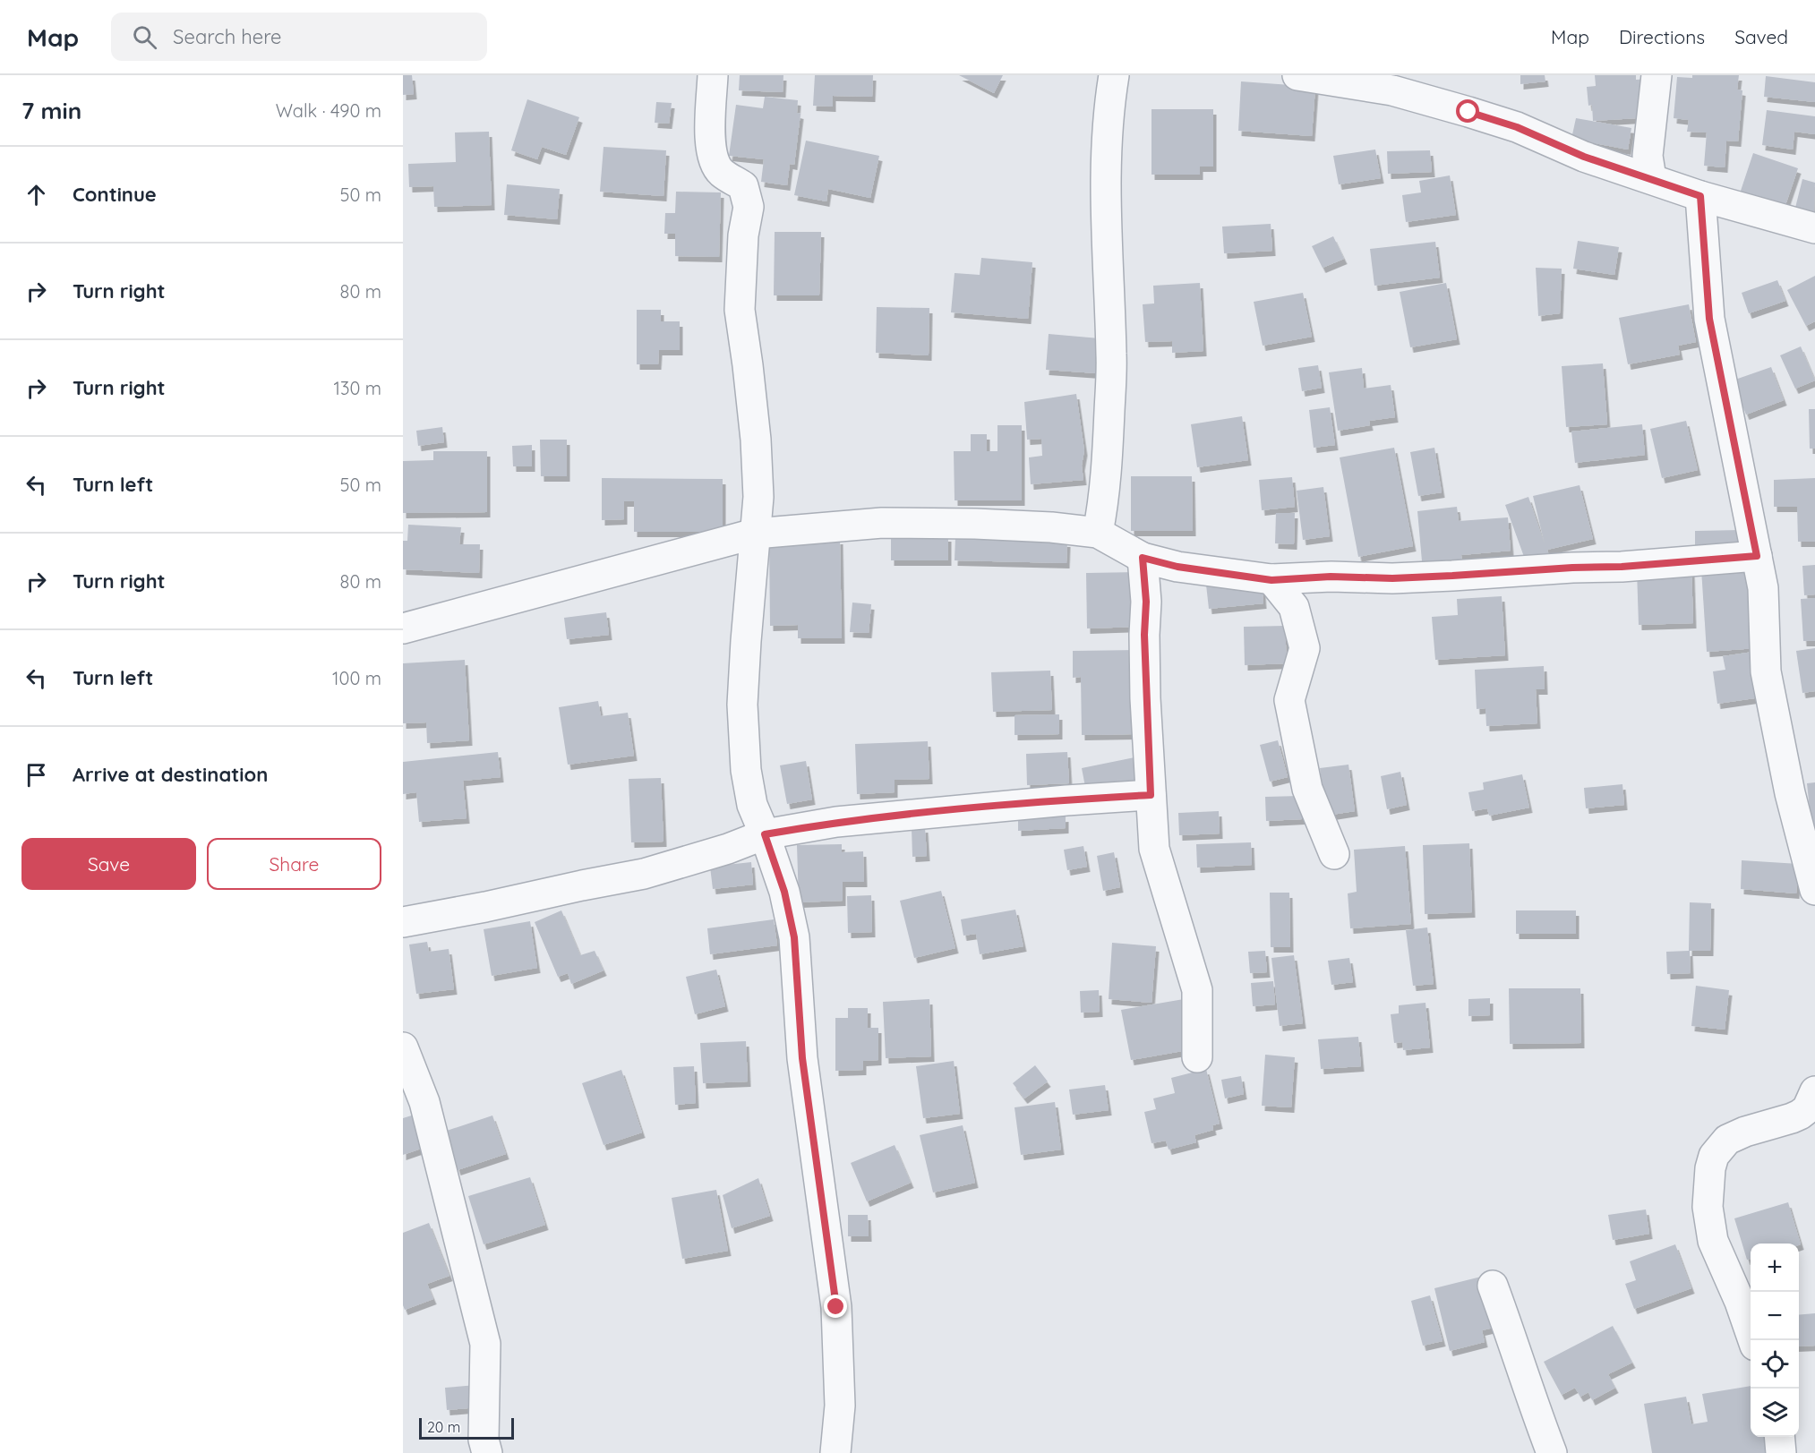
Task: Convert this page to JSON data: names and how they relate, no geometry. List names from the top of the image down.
{
  "scale_bar": "20 m",
  "page": {
    "header": "Map",
    "search": "Search here",
    "nav": ["Map", "Directions", "Saved"],
    "heading": ["7 min", "Walk · 490 m"],
    "list": [
      ["Continue", "50 m"],
      ["Turn right", "80 m"],
      ["Turn right", "130 m"],
      ["Turn left", "50 m"],
      ["Turn right", "80 m"],
      ["Turn left", "100 m"],
      "Arrive at destination"
    ],
    "buttons": ["Save", "Share"],
    "map_buttons": ["+", "−"],
    "scale": "20 m"
  }
}
